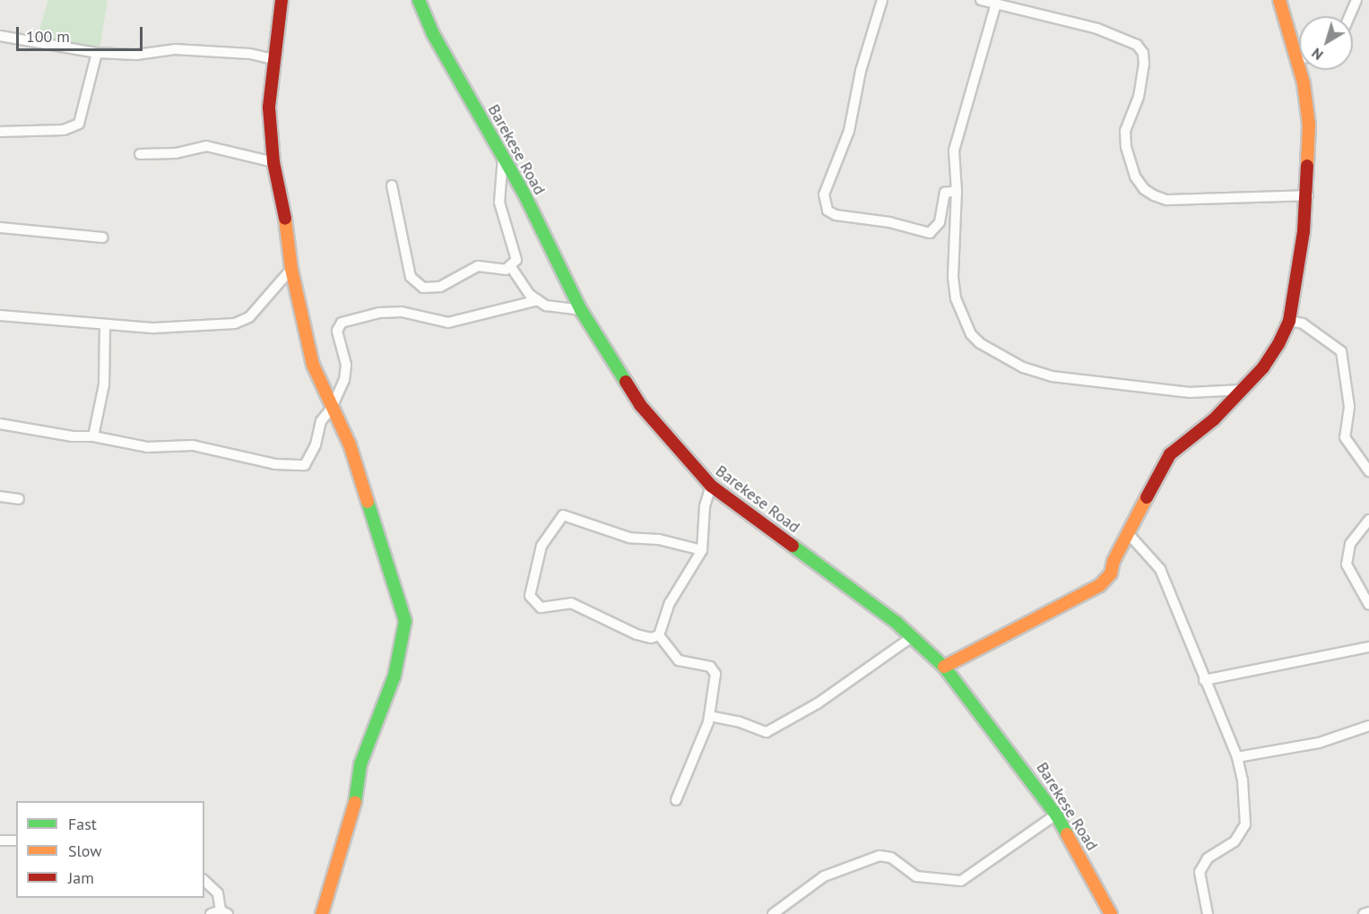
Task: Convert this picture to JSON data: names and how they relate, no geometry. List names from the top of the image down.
{
  "streets": {
    "street": ["Barekese Road"]
  },
  "legend": ["Fast", "Slow", "Jam"],
  "scale_bar": "100 m",
  "north": "bottom left"
}
